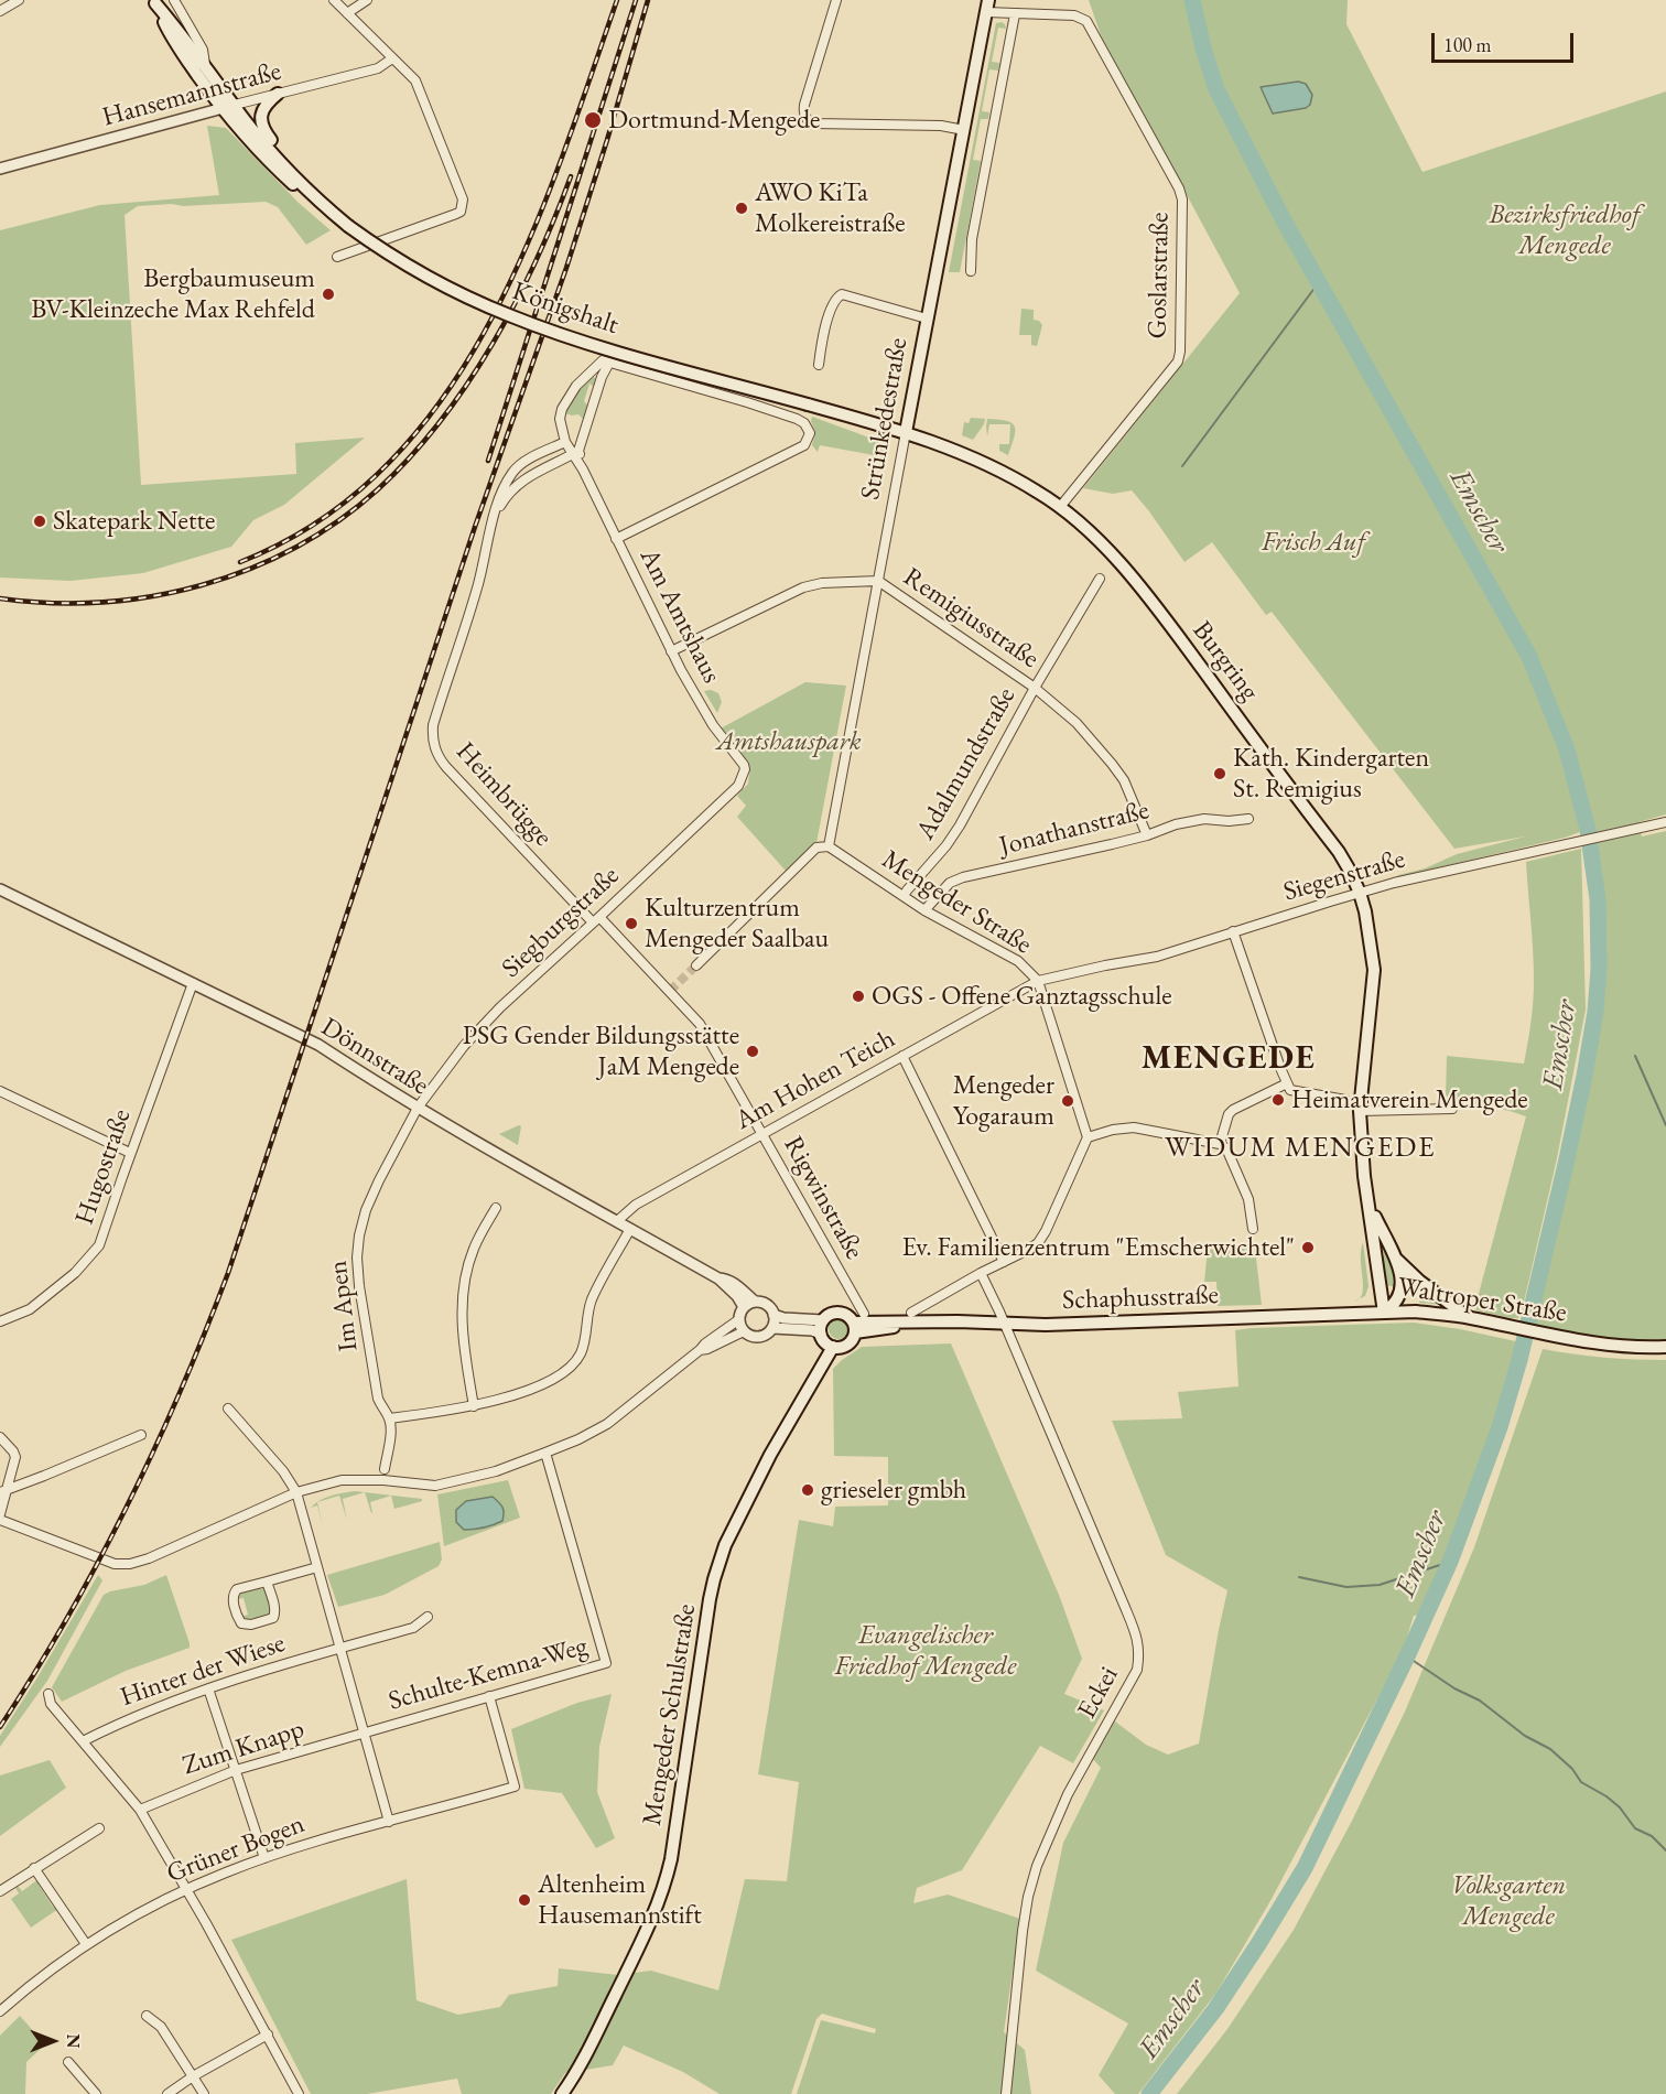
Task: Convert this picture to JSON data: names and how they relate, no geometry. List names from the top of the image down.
{
  "streets": {
    "main road": [
      "Königshalt",
      "Strünkedestraße",
      "Burgring",
      "Schaphusstraße",
      "Waltroper Straße",
      "Mengeder Schulstraße"
    ],
    "street": [
      "Hansemannstraße",
      "Goslarstraße",
      "Am Amtshaus",
      "Remigiusstraße",
      "Adalmundstraße",
      "Heimbrügge",
      "Jonathanstraße",
      "Siegenstraße",
      "Mengeder Straße",
      "Siegburgstraße",
      "Dönnstraße",
      "Am Hohen Teich",
      "Hugostraße",
      "Rigwinstraße",
      "Im Apen",
      "Hinter der Wiese",
      "Schulte-Kemna-Weg",
      "Eckei",
      "Zum Knapp",
      "Grüner Bogen"
    ]
  },
  "crossings": [
    ["Hansemannstraße", "Königshalt"],
    ["Goslarstraße", "Strünkedestraße"],
    ["Goslarstraße", "Burgring"],
    ["Königshalt", "Burgring"],
    ["Strünkedestraße", "Remigiusstraße"],
    ["Strünkedestraße", "Burgring"],
    ["Strünkedestraße", "Mengeder Straße"],
    ["Am Amtshaus", "Remigiusstraße"],
    ["Am Amtshaus", "Heimbrügge"],
    ["Am Amtshaus", "Siegburgstraße"],
    ["Remigiusstraße", "Adalmundstraße"],
    ["Remigiusstraße", "Jonathanstraße"],
    ["Burgring", "Siegenstraße"],
    ["Burgring", "Waltroper Straße"],
    ["Adalmundstraße", "Mengeder Straße"],
    ["Heimbrügge", "Siegburgstraße"],
    ["Heimbrügge", "Rigwinstraße"],
    ["Jonathanstraße", "Mengeder Straße"],
    ["Siegenstraße", "Mengeder Straße"],
    ["Siegenstraße", "Am Hohen Teich"],
    ["Mengeder Straße", "Am Hohen Teich"],
    ["Siegburgstraße", "Dönnstraße"],
    ["Siegburgstraße", "Rigwinstraße"],
    ["Siegburgstraße", "Im Apen"],
    ["Dönnstraße", "Am Hohen Teich"],
    ["Dönnstraße", "Hugostraße"],
    ["Dönnstraße", "Im Apen"],
    ["Am Hohen Teich", "Rigwinstraße"],
    ["Schaphusstraße", "Waltroper Straße"],
    ["Schaphusstraße", "Eckei"],
    ["Schaphusstraße", "Mengeder Schulstraße"],
    ["Schulte-Kemna-Weg", "Zum Knapp"],
    ["Schulte-Kemna-Weg", "Grüner Bogen"]
  ],
  "districts": ["MENGEDE", "WIDUM MENGEDE"],
  "water": ["Emscher"],
  "parks": [
    "Bezirksfriedhof Mengede",
    "Frisch Auf",
    "Amtshauspark",
    "Evangelischer Friedhof Mengede",
    "Volksgarten Mengede"
  ],
  "places": [
    "Dortmund-Mengede",
    "AWO KiTa Molkereistraße",
    "Bergbaumuseum BV-Kleinzeche Max Rehfeld",
    "Skatepark Nette",
    "Kath. Kindergarten St. Remigius",
    "Kulturzentrum Mengeder Saalbau",
    "OGS - Offene Ganztagsschule",
    "PSG Gender Bildungsstätte JaM Mengede",
    "Heimatverein Mengede",
    "Mengeder Yogaraum",
    "Ev. Familienzentrum \"Emscherwichtel\"",
    "grieseler gmbh",
    "Altenheim Hausemannstift"
  ],
  "scale_bar": "100 m",
  "north": "right"
}
